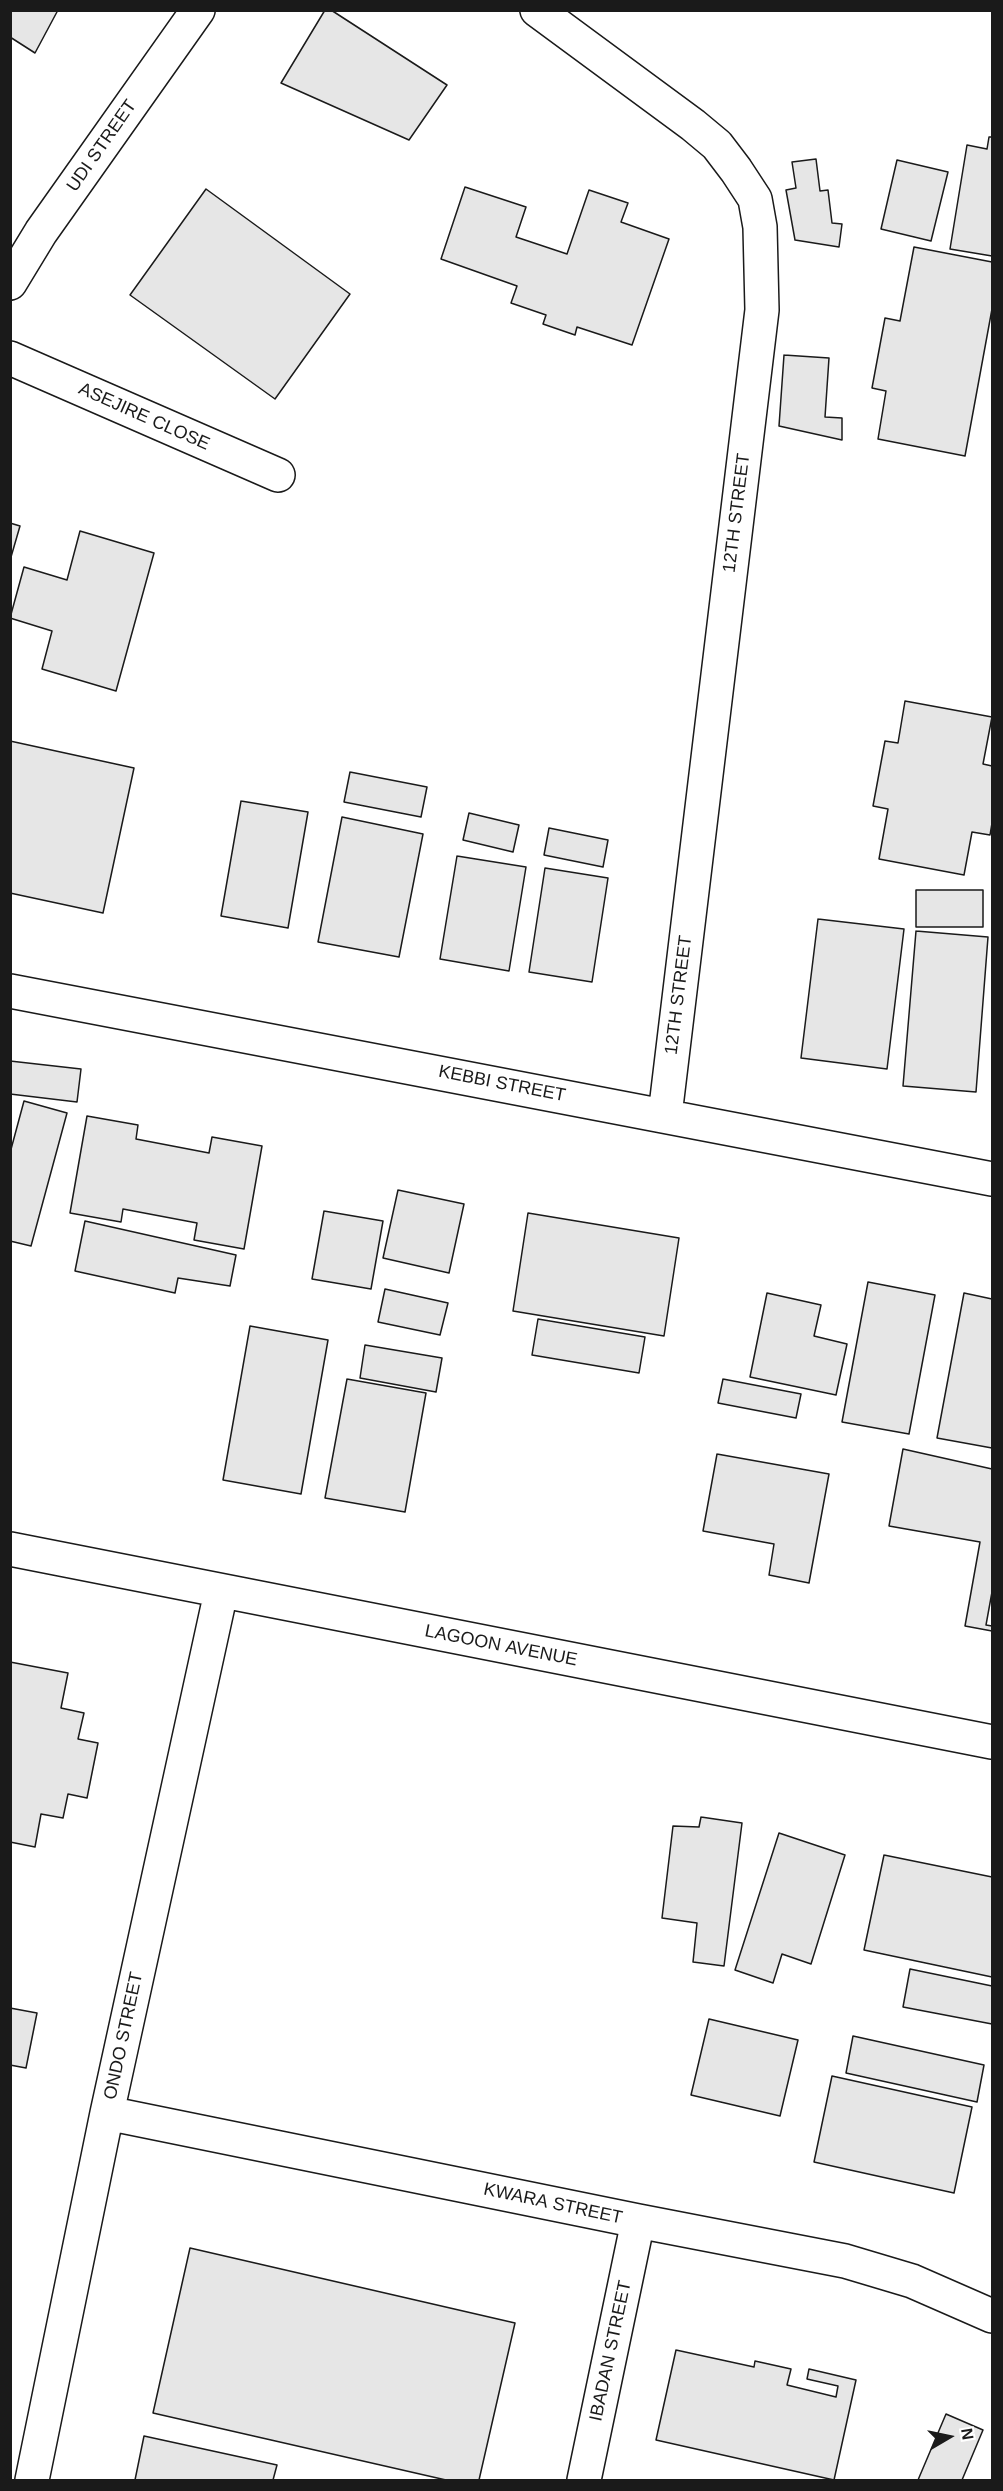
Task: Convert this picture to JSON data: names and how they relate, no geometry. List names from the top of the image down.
{
  "streets": {
    "street": [
      "UDI STREET",
      "ASEJIRE CLOSE",
      "12TH STREET",
      "KEBBI STREET",
      "LAGOON AVENUE",
      "ONDO STREET",
      "KWARA STREET",
      "IBADAN STREET"
    ]
  },
  "crossings": [
    ["12TH STREET", "KEBBI STREET"],
    ["LAGOON AVENUE", "ONDO STREET"],
    ["ONDO STREET", "KWARA STREET"],
    ["KWARA STREET", "IBADAN STREET"]
  ],
  "north": "right"
}
